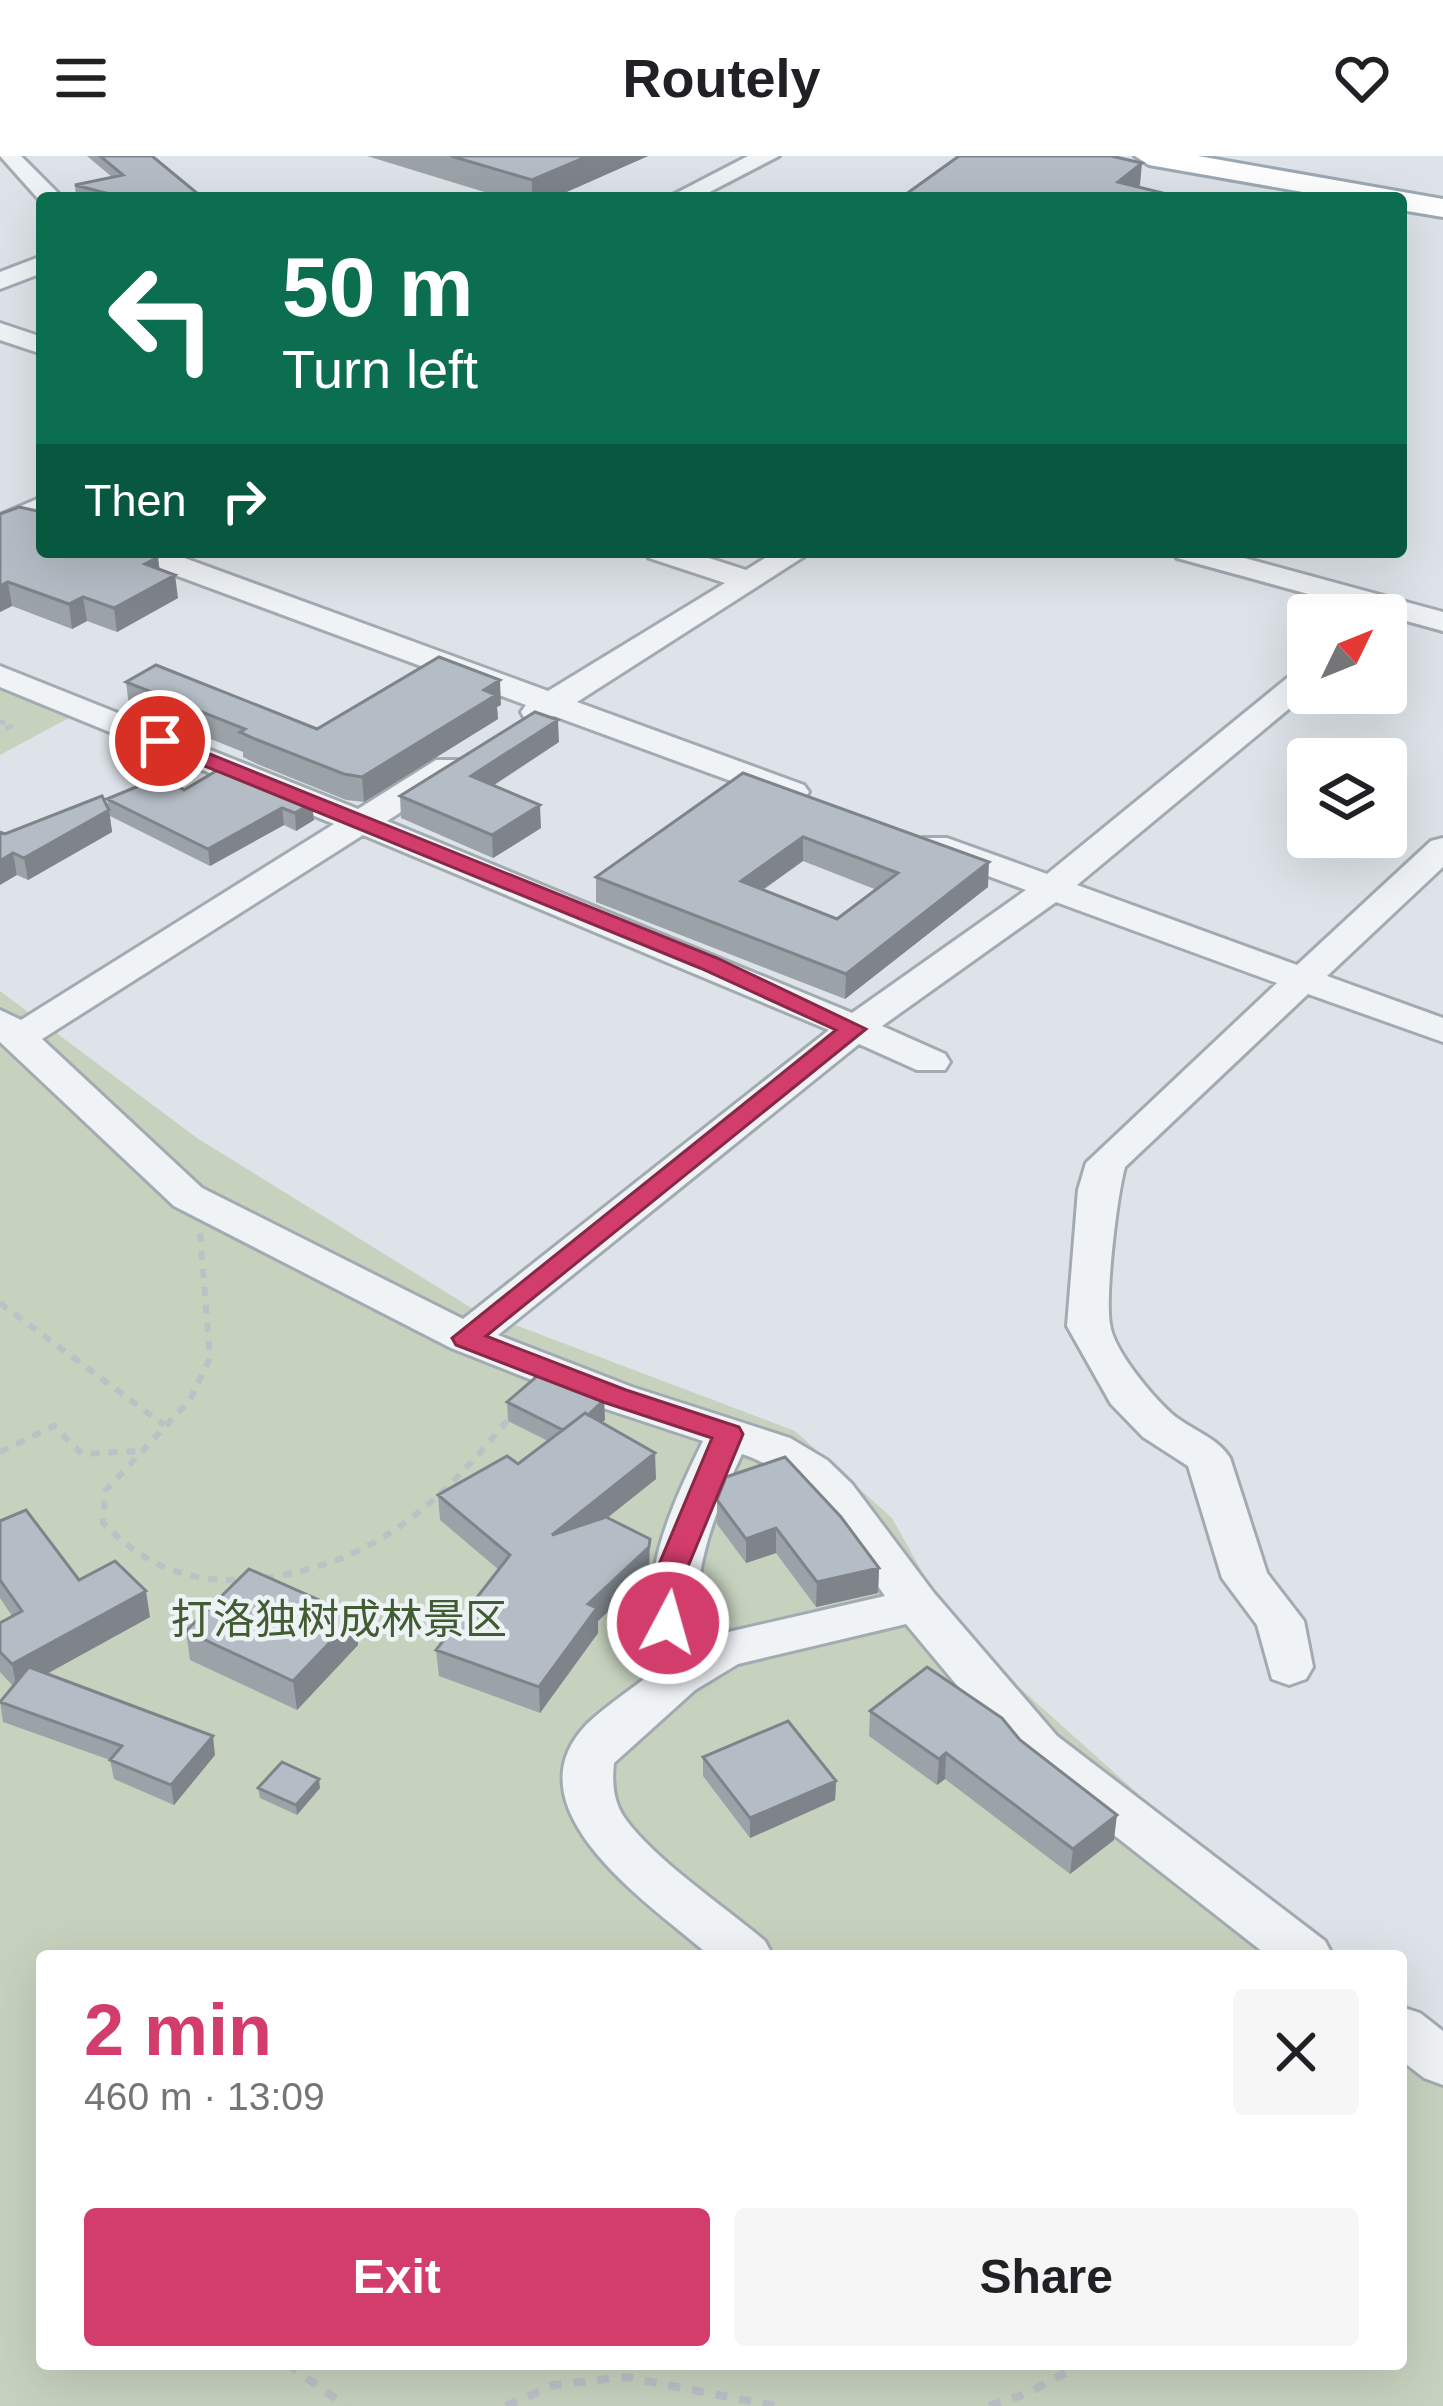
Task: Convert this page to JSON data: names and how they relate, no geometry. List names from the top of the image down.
{
  "parks": ["打洛独树成林景区"],
  "north": "top right",
  "page": {
    "header": "Routely",
    "turn": ["50 m", "Turn left"],
    "then": "Then",
    "heading": ["2 min", "460 m · 13:09"],
    "buttons": ["Exit", "Share"]
  }
}
